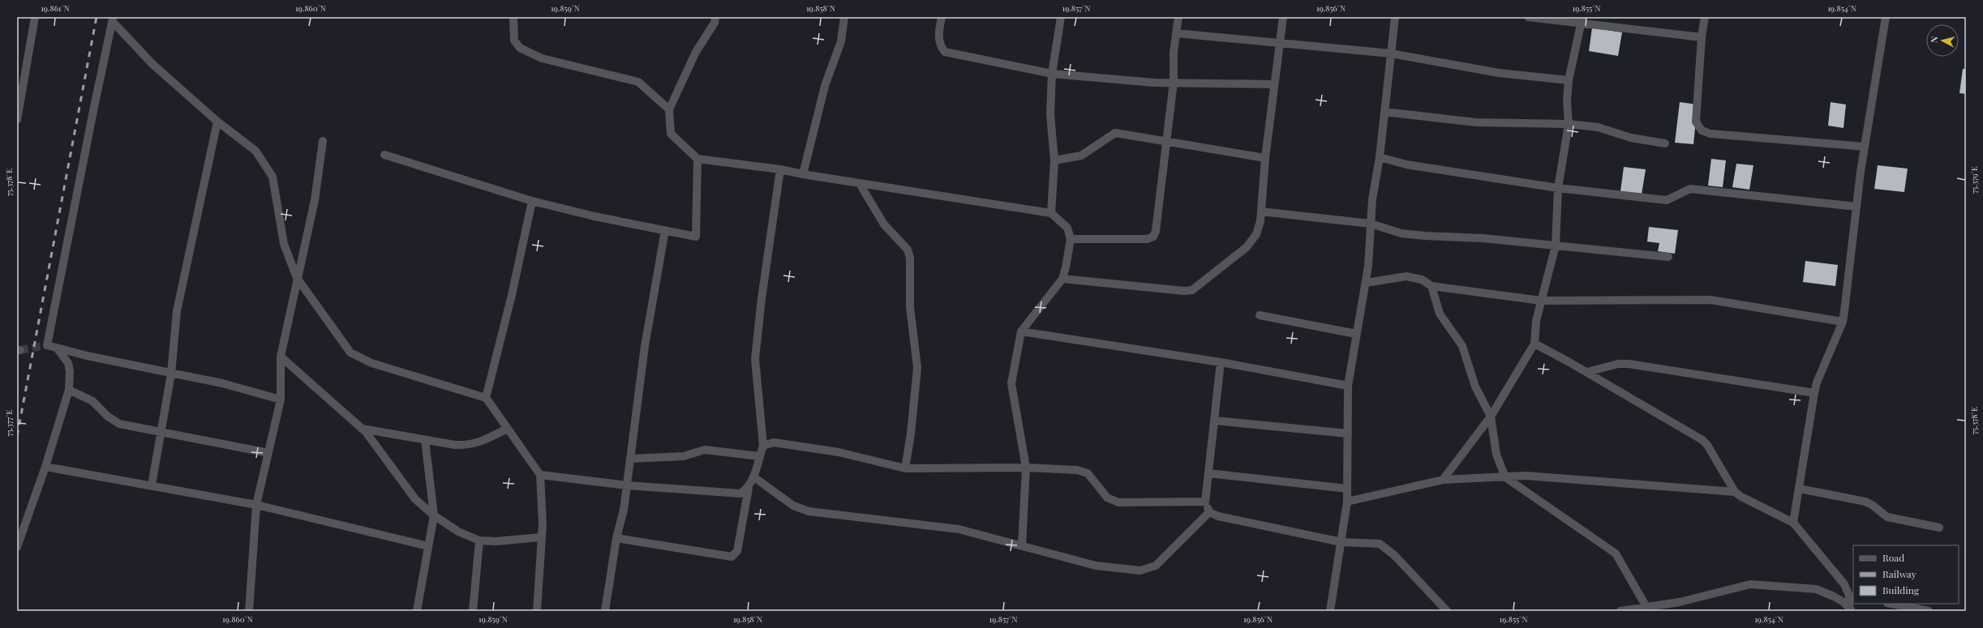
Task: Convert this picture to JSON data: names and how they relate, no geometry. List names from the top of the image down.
{
  "legend": ["Road", "Railway", "Building"],
  "north": "left",
  "coordinates": [
    "19.861°N",
    "19.860°N",
    "19.859°N",
    "19.858°N",
    "19.857°N",
    "19.856°N",
    "19.855°N",
    "19.854°N",
    "75.379°E",
    "75.378°E",
    "75.377°E"
  ]
}
